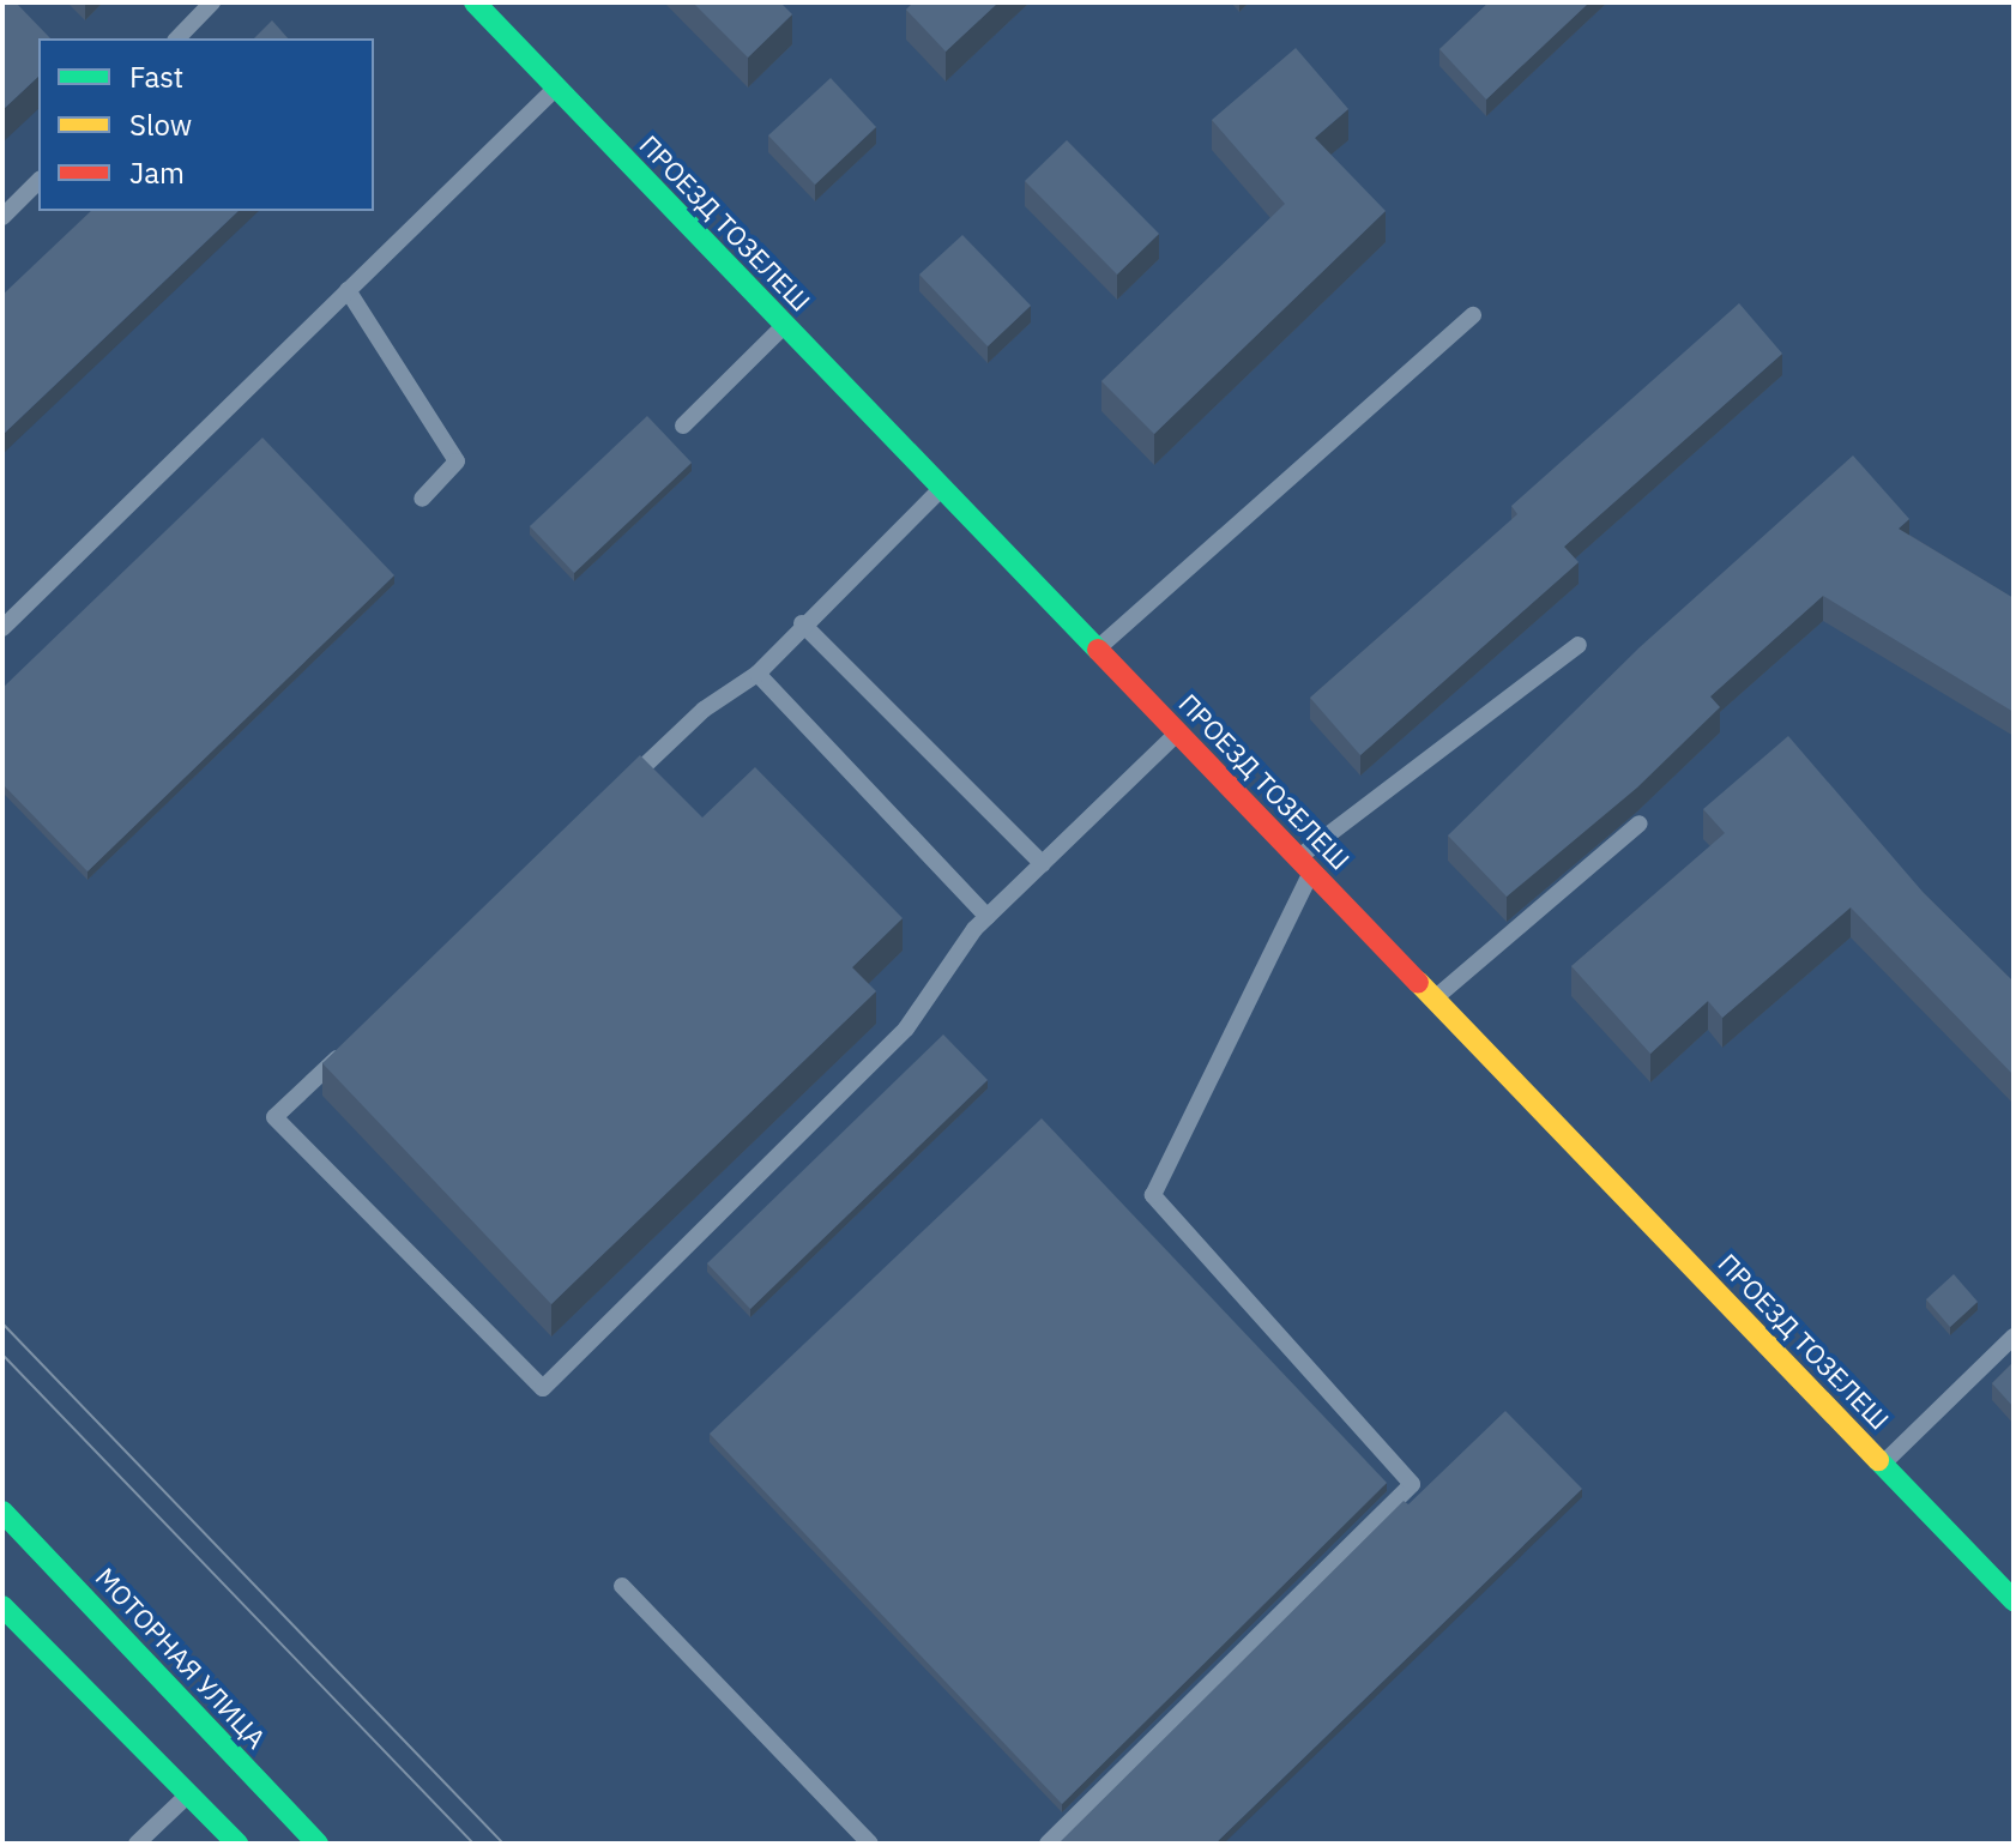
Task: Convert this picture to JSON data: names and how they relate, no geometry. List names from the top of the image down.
{
  "streets": {
    "street": ["ПРОЕЗД ТОЗЕЛЕШ", "МОТОРНАЯ УЛИЦА"]
  },
  "legend": ["Fast", "Slow", "Jam"]
}
